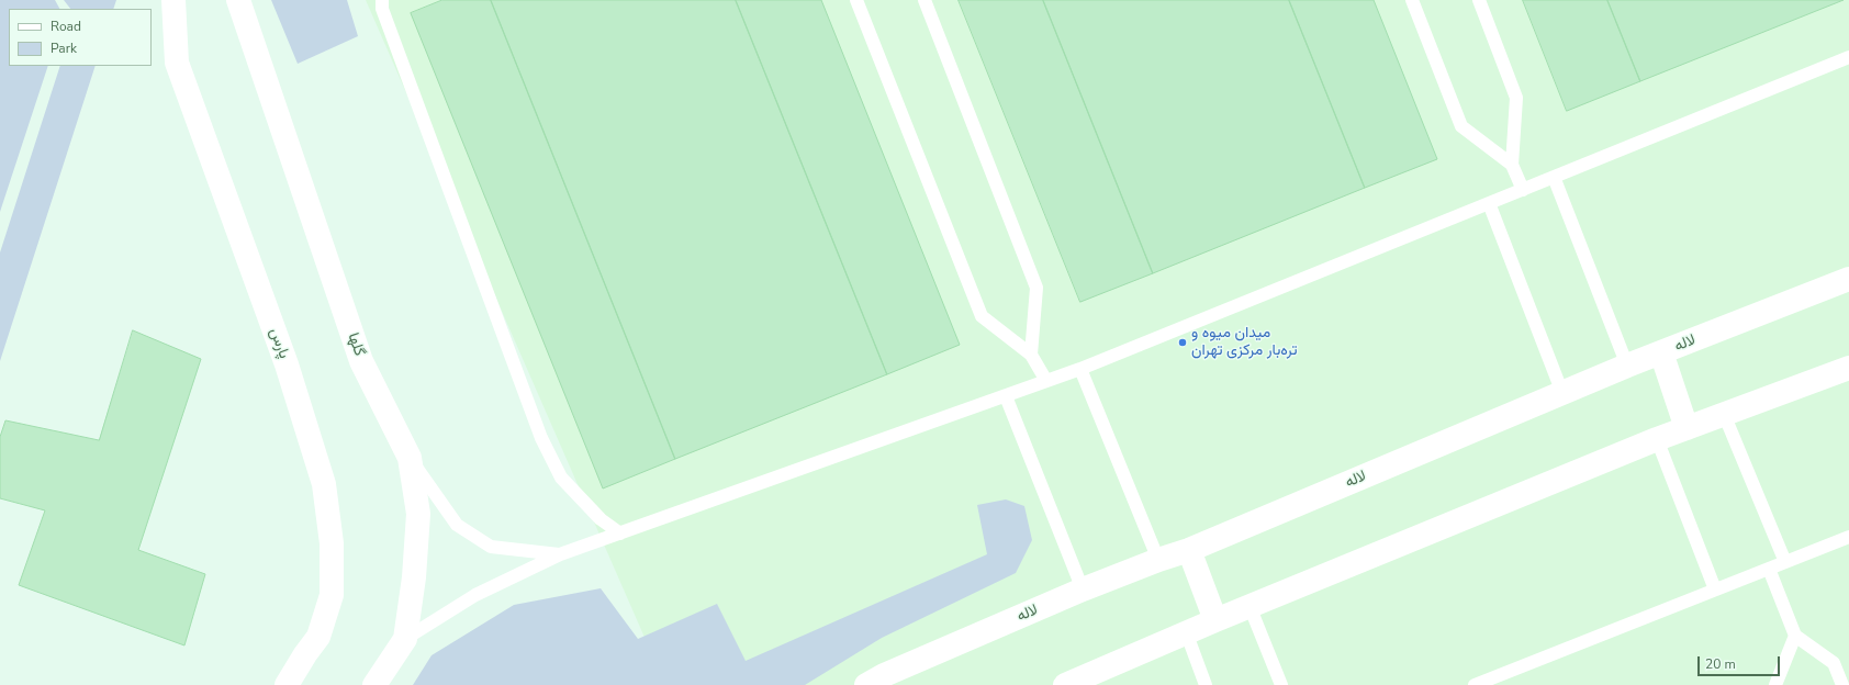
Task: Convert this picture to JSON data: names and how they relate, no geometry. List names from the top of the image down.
{
  "streets": {
    "street": ["پارس", "لاله", "گلها"]
  },
  "places": ["میدان میوه و تره‌بار مرکزی تهران"],
  "legend": ["Road", "Park"],
  "scale_bar": "20 m"
}
